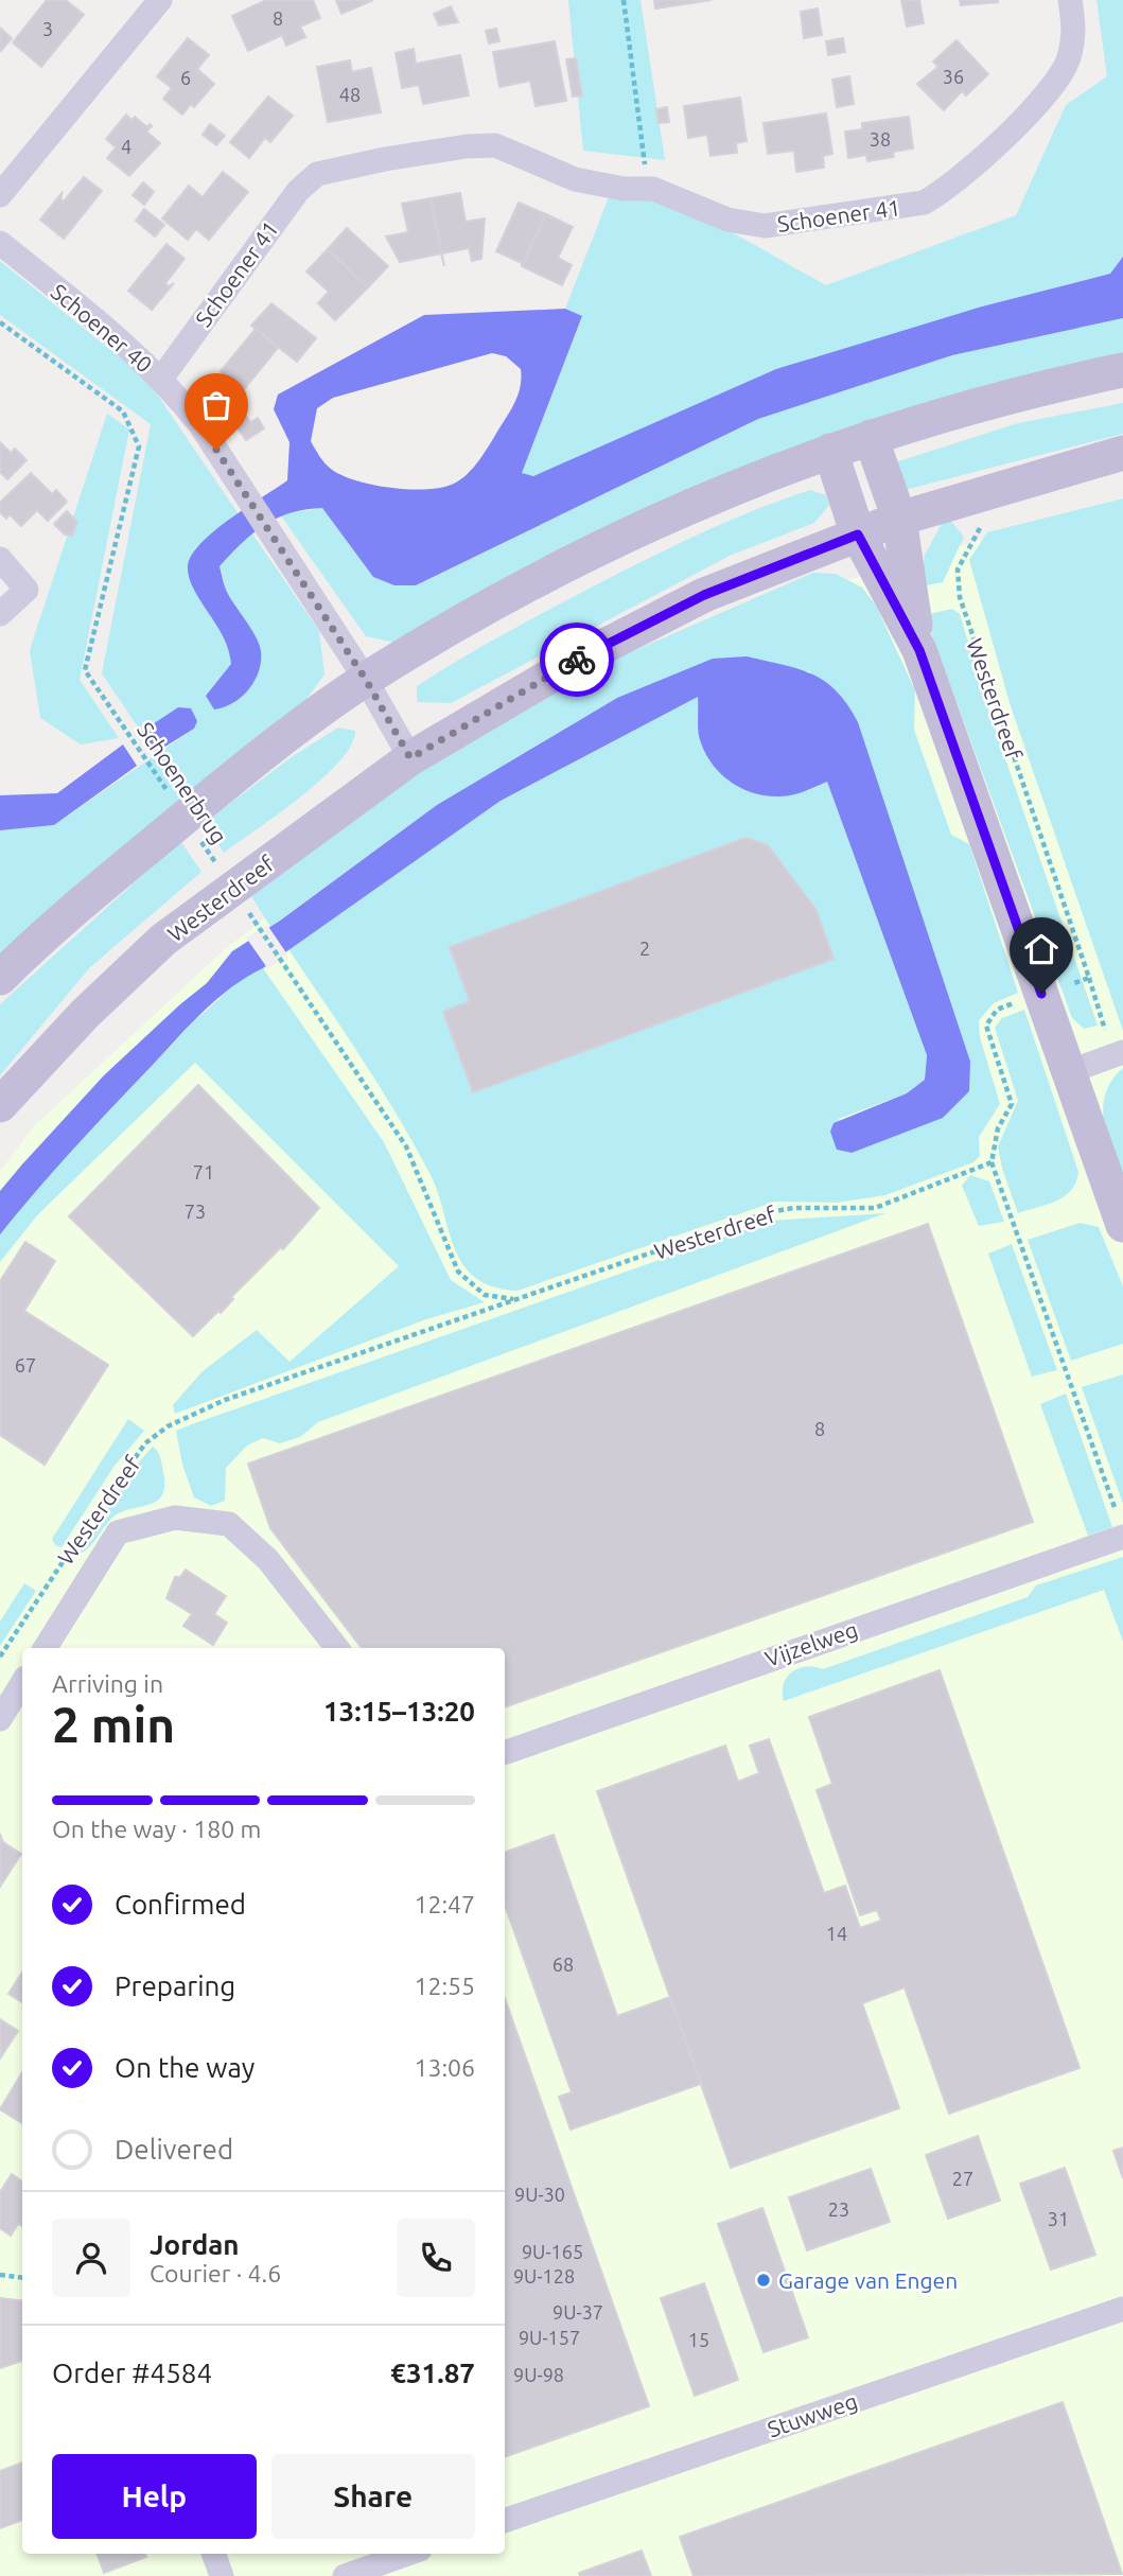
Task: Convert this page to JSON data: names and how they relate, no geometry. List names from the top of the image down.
{
  "streets": {
    "main road": ["Westerdreef"],
    "street": [
      "Schoener 41",
      "Schoener 40",
      "Vijzelweg",
      "Stuwweg"
    ],
    "path": ["Schoenerbrug"]
  },
  "crossings": [
    ["Schoener 41", "Schoener 40"],
    ["Schoener 40", "Westerdreef"]
  ],
  "places": ["Garage van Engen"],
  "house_numbers": [
    "8",
    "3",
    "36",
    "6",
    "48",
    "38",
    "4",
    "2",
    "71",
    "73",
    "67",
    "8",
    "14",
    "68",
    "27",
    "9U-30",
    "23",
    "31",
    "9U-165",
    "9U-128",
    "9U-37",
    "9U-157",
    "15",
    "9U-98"
  ],
  "page": {
    "heading": ["2 min", "Arriving in", "13:15–13:20"],
    "panel": [
      "Jordan",
      "Courier · 4.6",
      "Order #4584",
      "€31.87"
    ],
    "bar": "On the way · 180 m",
    "list": [
      ["Confirmed", "12:47"],
      ["Preparing", "12:55"],
      ["On the way", "13:06"],
      "Delivered"
    ],
    "buttons": ["Help", "Share"]
  }
}
